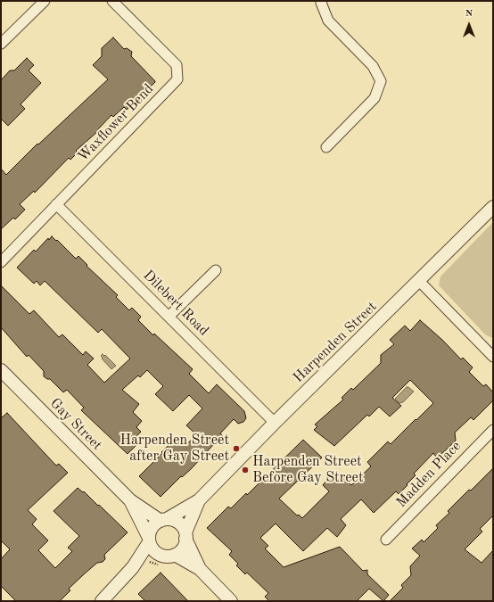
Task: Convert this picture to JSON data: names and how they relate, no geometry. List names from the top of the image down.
{
  "streets": {
    "street": [
      "Waxflower Bend",
      "Dilebert Road",
      "Harpenden Street",
      "Gay Street",
      "Madden Place"
    ]
  },
  "crossings": [
    ["Waxflower Bend", "Dilebert Road"],
    ["Dilebert Road", "Harpenden Street"],
    ["Harpenden Street", "Gay Street"]
  ],
  "places": ["Harpenden Street after Gay Street", "Harpenden Street Before Gay Street"],
  "north": "top"
}
